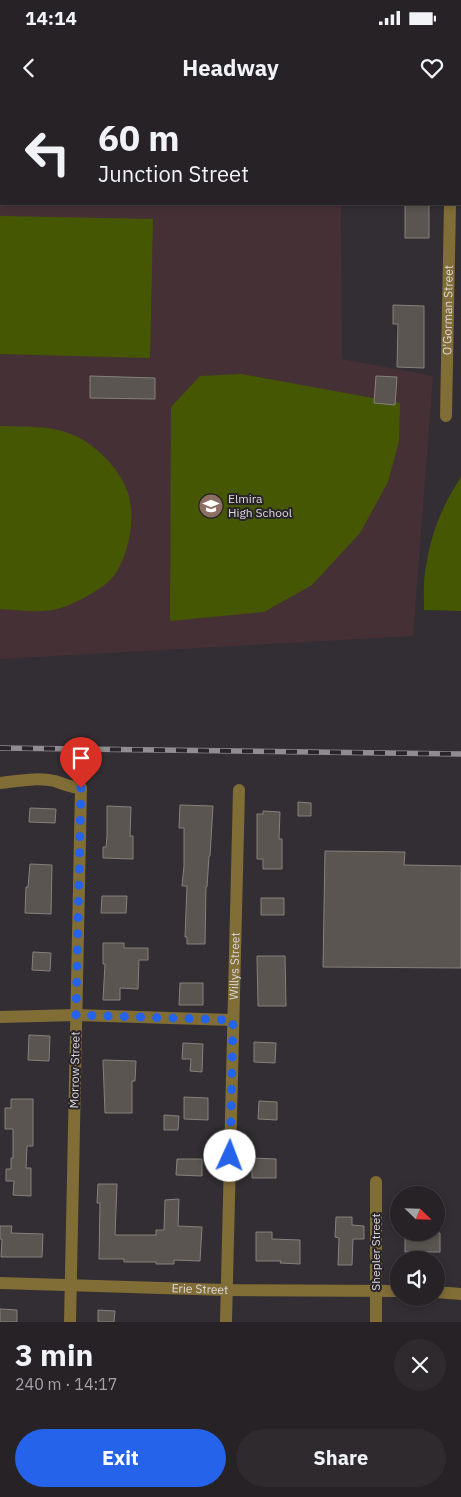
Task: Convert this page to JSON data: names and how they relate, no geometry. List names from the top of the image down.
{
  "streets": {
    "street": [
      "O'Gorman Street",
      "Willys Street",
      "Morrow Street",
      "Shepler Street",
      "Erie Street"
    ]
  },
  "crossings": [
    ["Willys Street", "Erie Street"],
    ["Morrow Street", "Erie Street"],
    ["Shepler Street", "Erie Street"]
  ],
  "places": {
    "school or university": ["Elmira High School"]
  },
  "north": "bottom right",
  "page": {
    "status": "14:14",
    "header": "Headway",
    "turn": ["60 m", "Junction Street"],
    "heading": ["3 min", "240 m · 14:17"],
    "buttons": ["Exit", "Share"]
  }
}
